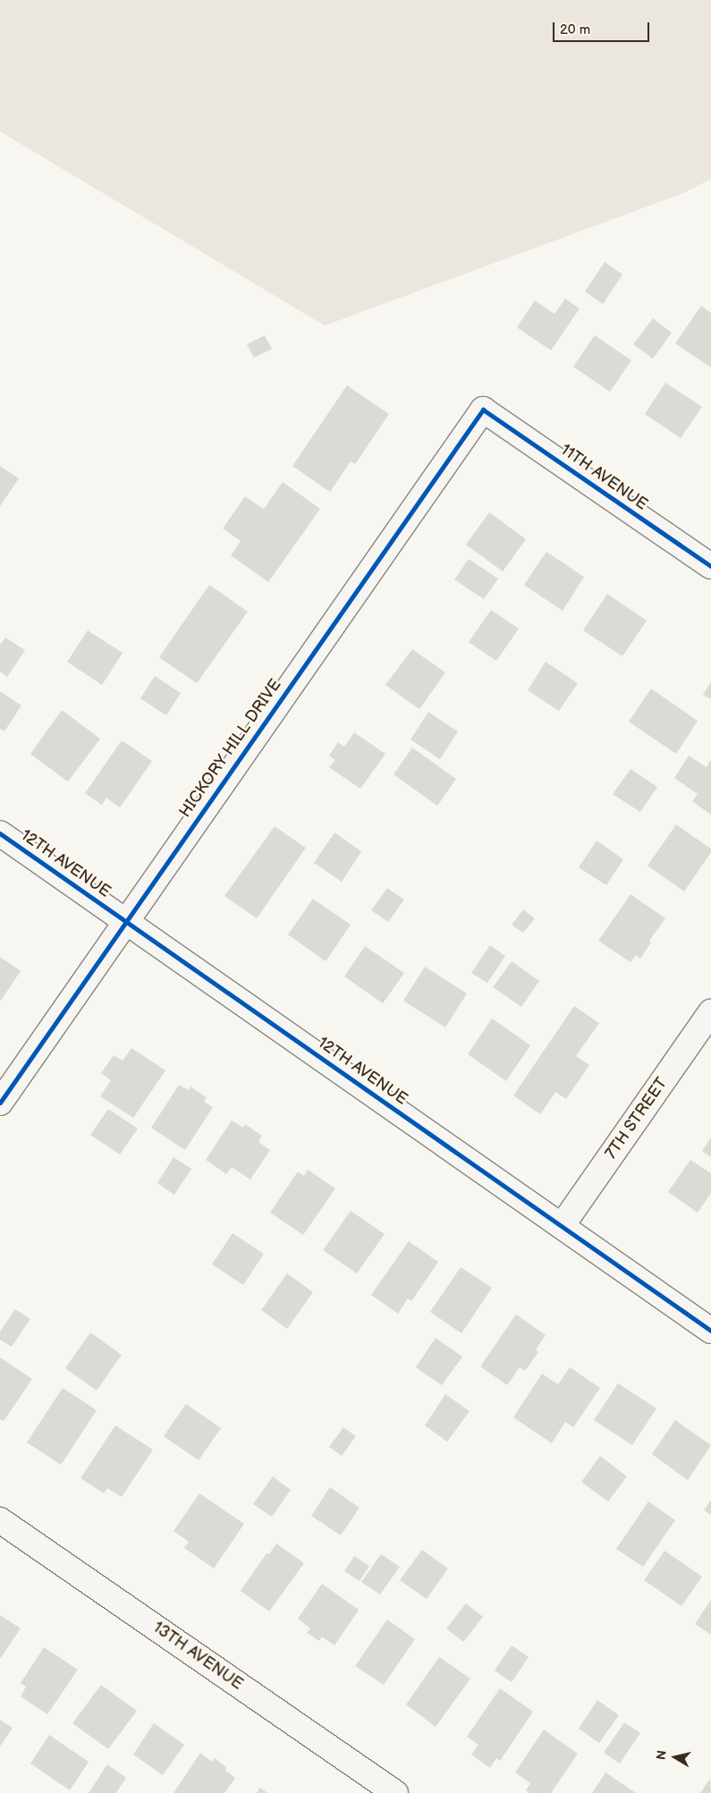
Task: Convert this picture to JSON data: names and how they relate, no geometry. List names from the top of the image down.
{
  "streets": {
    "street": [
      "11TH AVENUE",
      "HICKORY HILL DRIVE",
      "12TH AVENUE",
      "7TH STREET",
      "13TH AVENUE"
    ]
  },
  "crossings": [
    ["11TH AVENUE", "HICKORY HILL DRIVE"],
    ["HICKORY HILL DRIVE", "12TH AVENUE"],
    ["12TH AVENUE", "7TH STREET"]
  ],
  "scale_bar": "20 m",
  "north": "left"
}
